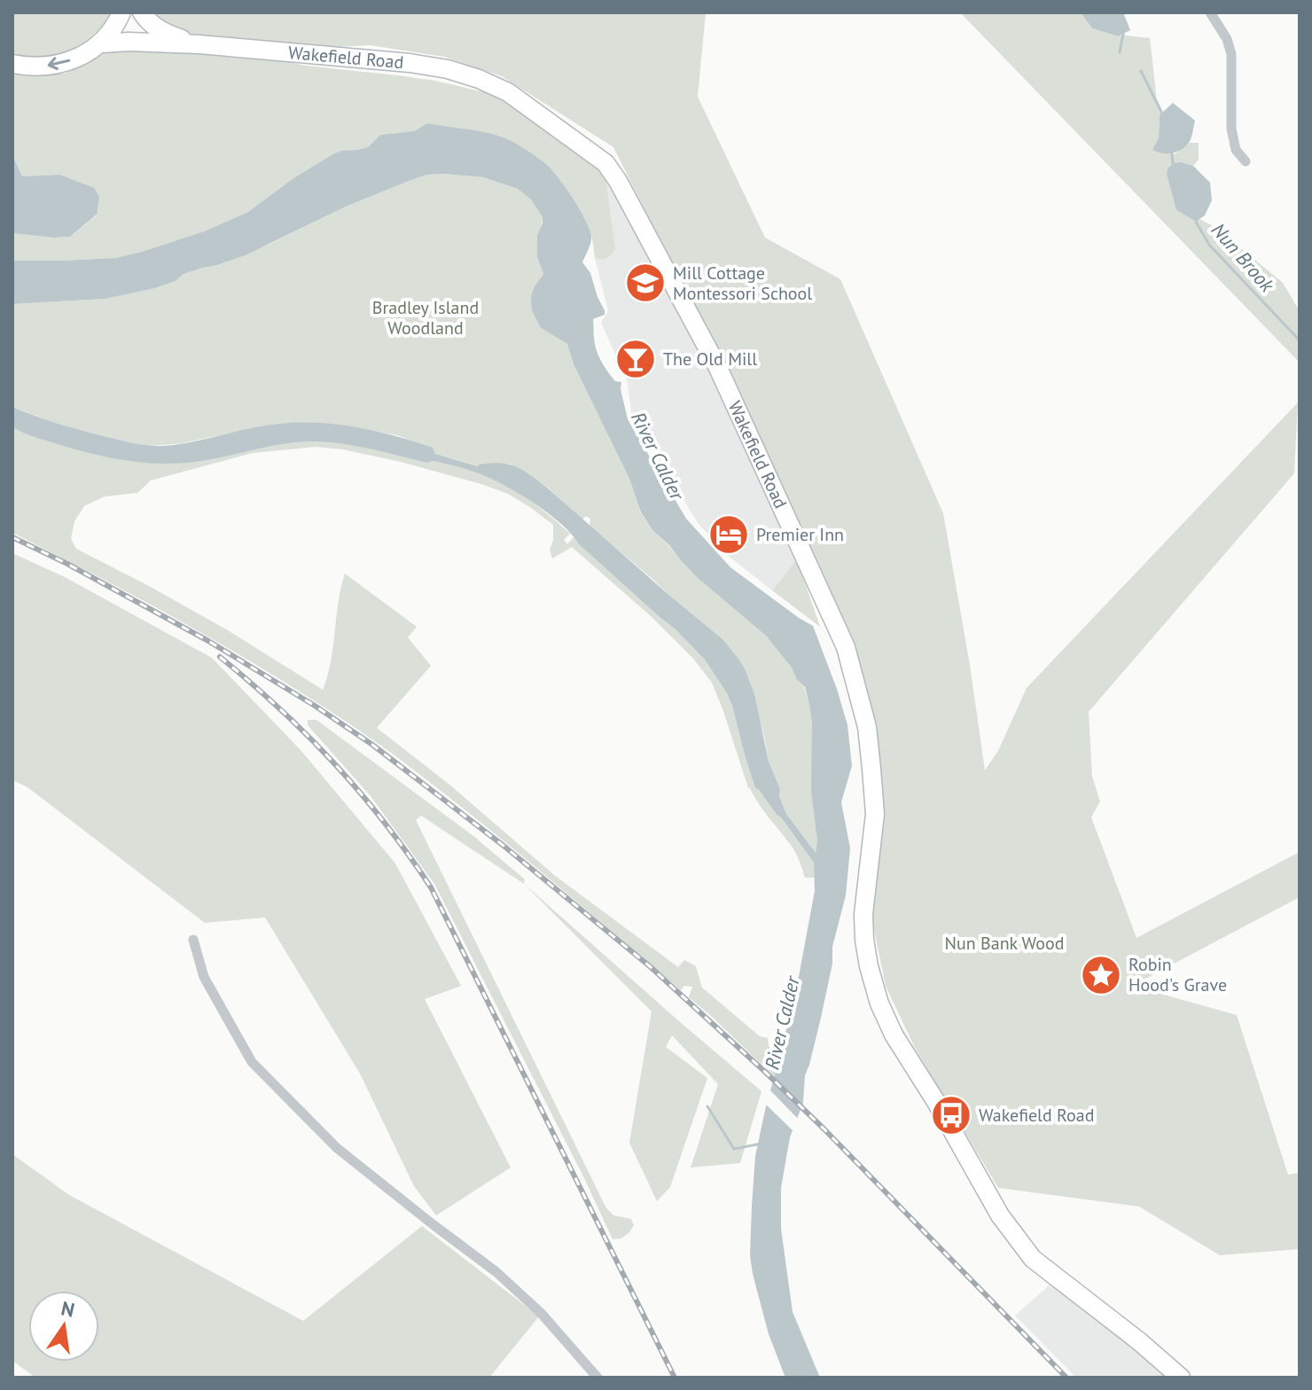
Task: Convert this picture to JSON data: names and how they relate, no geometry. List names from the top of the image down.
{
  "streets": {
    "highway": ["Wakefield Road"]
  },
  "water": ["Nun Brook", "River Calder"],
  "parks": ["Bradley Island Woodland", "Nun Bank Wood"],
  "places": {
    "school or university": ["Mill Cottage Montessori School"],
    "bar": ["The Old Mill"],
    "hotel": ["Premier Inn"],
    "place": ["Robin Hood's Grave"],
    "bus stop": ["Wakefield Road"]
  },
  "north": "top"
}
